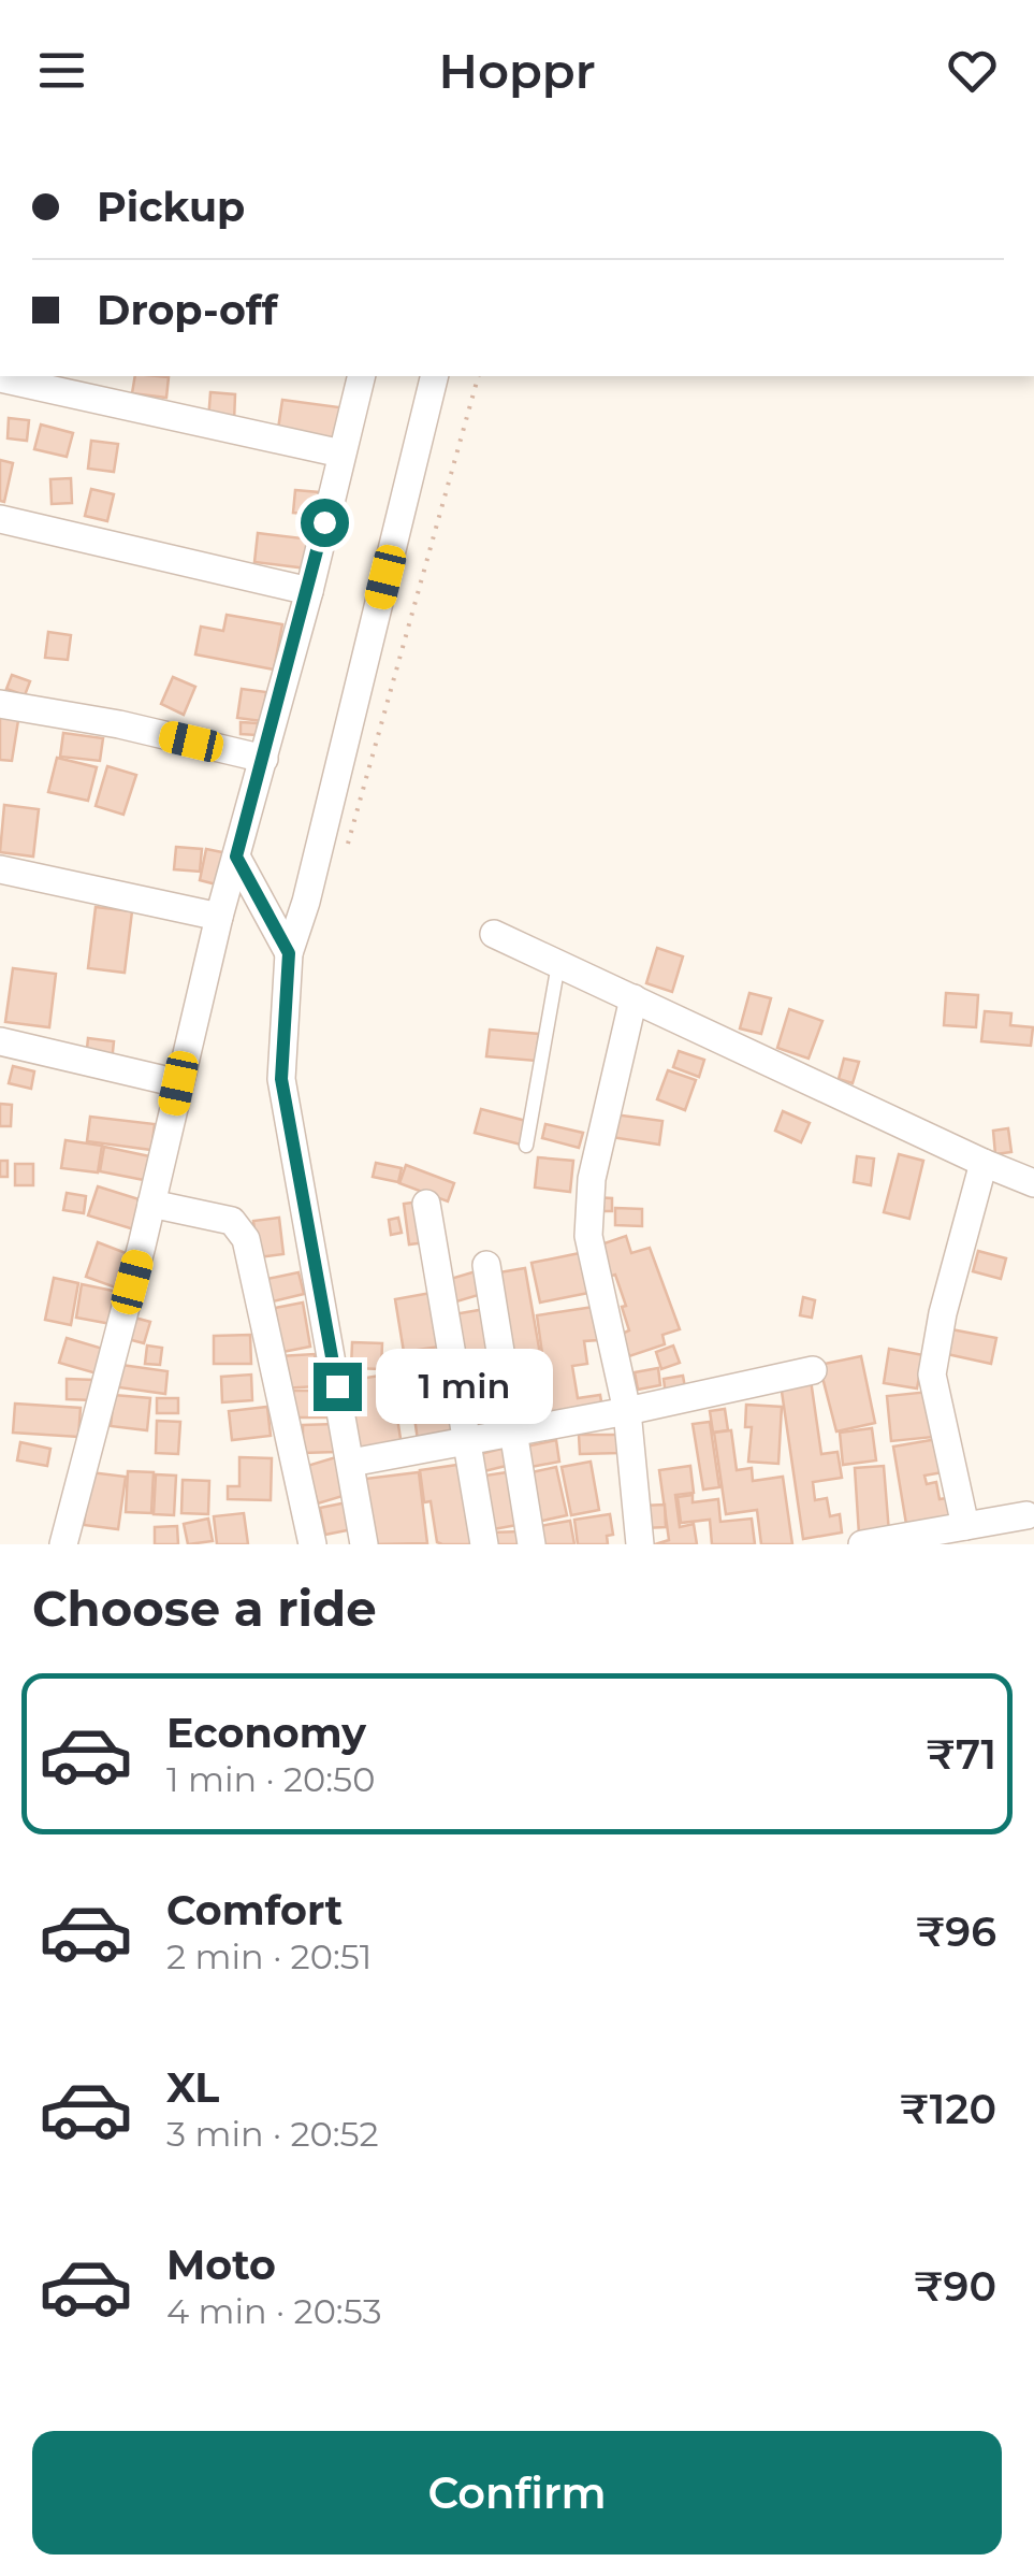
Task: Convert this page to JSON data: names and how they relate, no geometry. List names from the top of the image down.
{
  "page": {
    "header": "Hoppr",
    "banner": ["Pickup", "Drop-off"],
    "bubble": "1 min",
    "heading": "Choose a ride",
    "list": [
      {
        "name": "Economy",
        "note": "1 min · 20:50",
        "value": "₹71"
      },
      {
        "name": "Comfort",
        "note": "2 min · 20:51",
        "value": "₹96"
      },
      {
        "name": "XL",
        "note": "3 min · 20:52",
        "value": "₹120"
      },
      {
        "name": "Moto",
        "note": "4 min · 20:53",
        "value": "₹90"
      }
    ],
    "buttons": "Confirm"
  }
}
